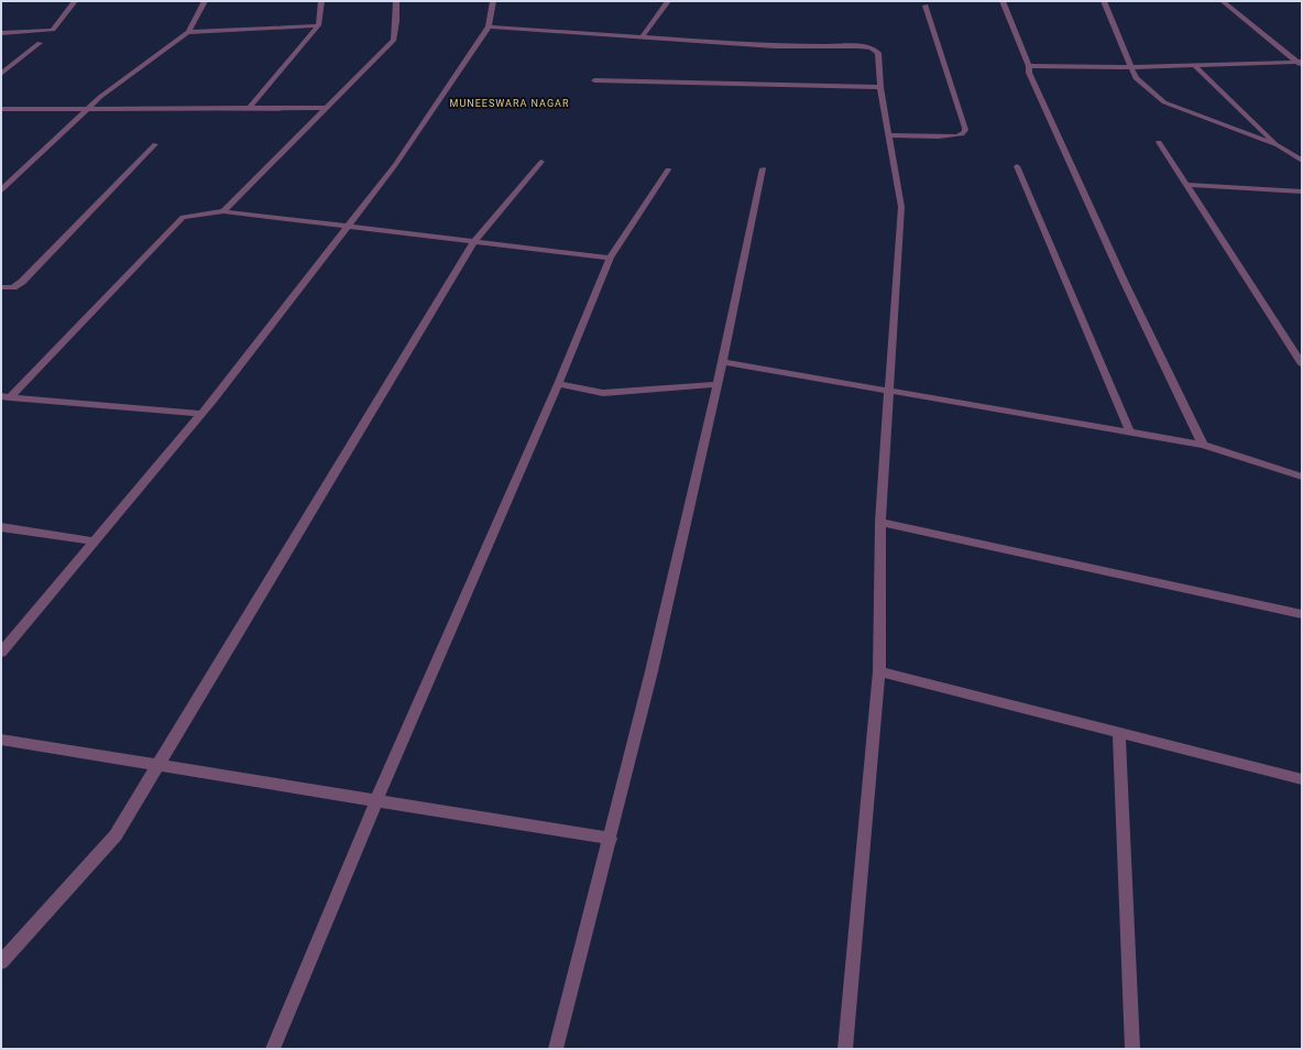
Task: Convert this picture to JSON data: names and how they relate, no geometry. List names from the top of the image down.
{
  "districts": ["MUNEESWARA NAGAR"]
}
